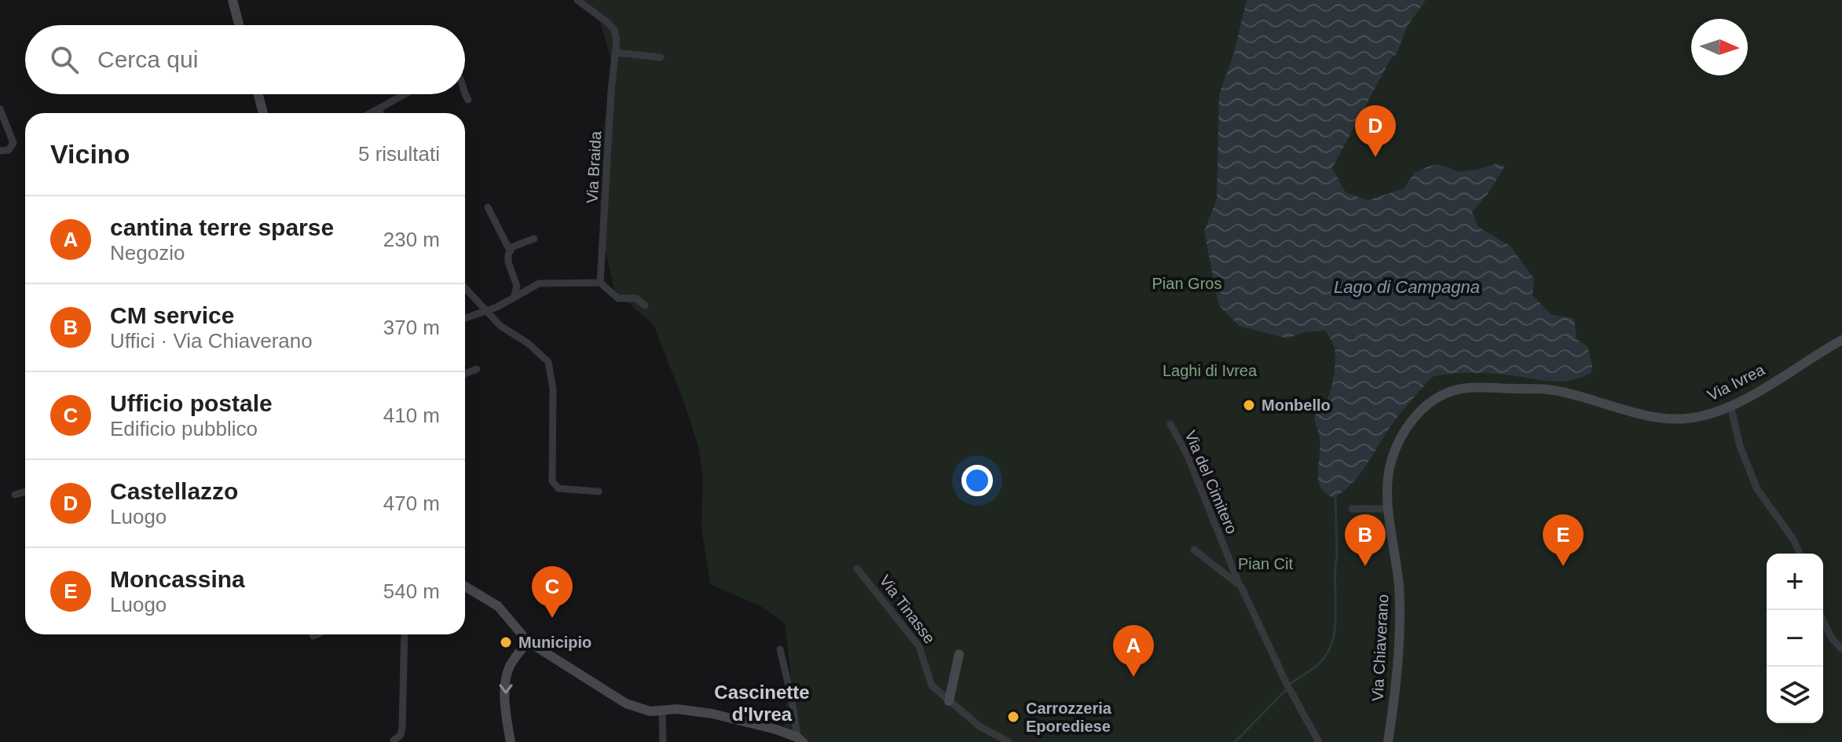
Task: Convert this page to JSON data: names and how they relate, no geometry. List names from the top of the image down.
{
  "streets": {
    "street": [
      "Via Braida",
      "Via Ivrea",
      "Via del Cimitero",
      "Via Tinasse",
      "Via Chiaverano"
    ]
  },
  "crossings": [
    ["Via Ivrea", "Via Chiaverano"]
  ],
  "districts": ["Cascinette d'Ivrea"],
  "water": ["Lago di Campagna"],
  "parks": ["Pian Gros", "Laghi di Ivrea", "Pian Cit"],
  "places": ["Monbello", "Municipio", "Carrozzeria Eporediese"],
  "north": "right",
  "page": {
    "search": "Cerca qui",
    "pins": [
      "D",
      "B",
      "E",
      "C",
      "A"
    ],
    "heading": ["Vicino", "5 risultati"],
    "list": [
      {
        "mark": "A",
        "name": "cantina terre sparse",
        "note": "Negozio",
        "value": "230 m"
      },
      {
        "mark": "B",
        "name": "CM service",
        "note": "Uffici · Via Chiaverano",
        "value": "370 m"
      },
      {
        "mark": "C",
        "name": "Ufficio postale",
        "note": "Edificio pubblico",
        "value": "410 m"
      },
      {
        "mark": "D",
        "name": "Castellazzo",
        "note": "Luogo",
        "value": "470 m"
      },
      {
        "mark": "E",
        "name": "Moncassina",
        "note": "Luogo",
        "value": "540 m"
      }
    ],
    "map_buttons": ["+", "−"]
  }
}
